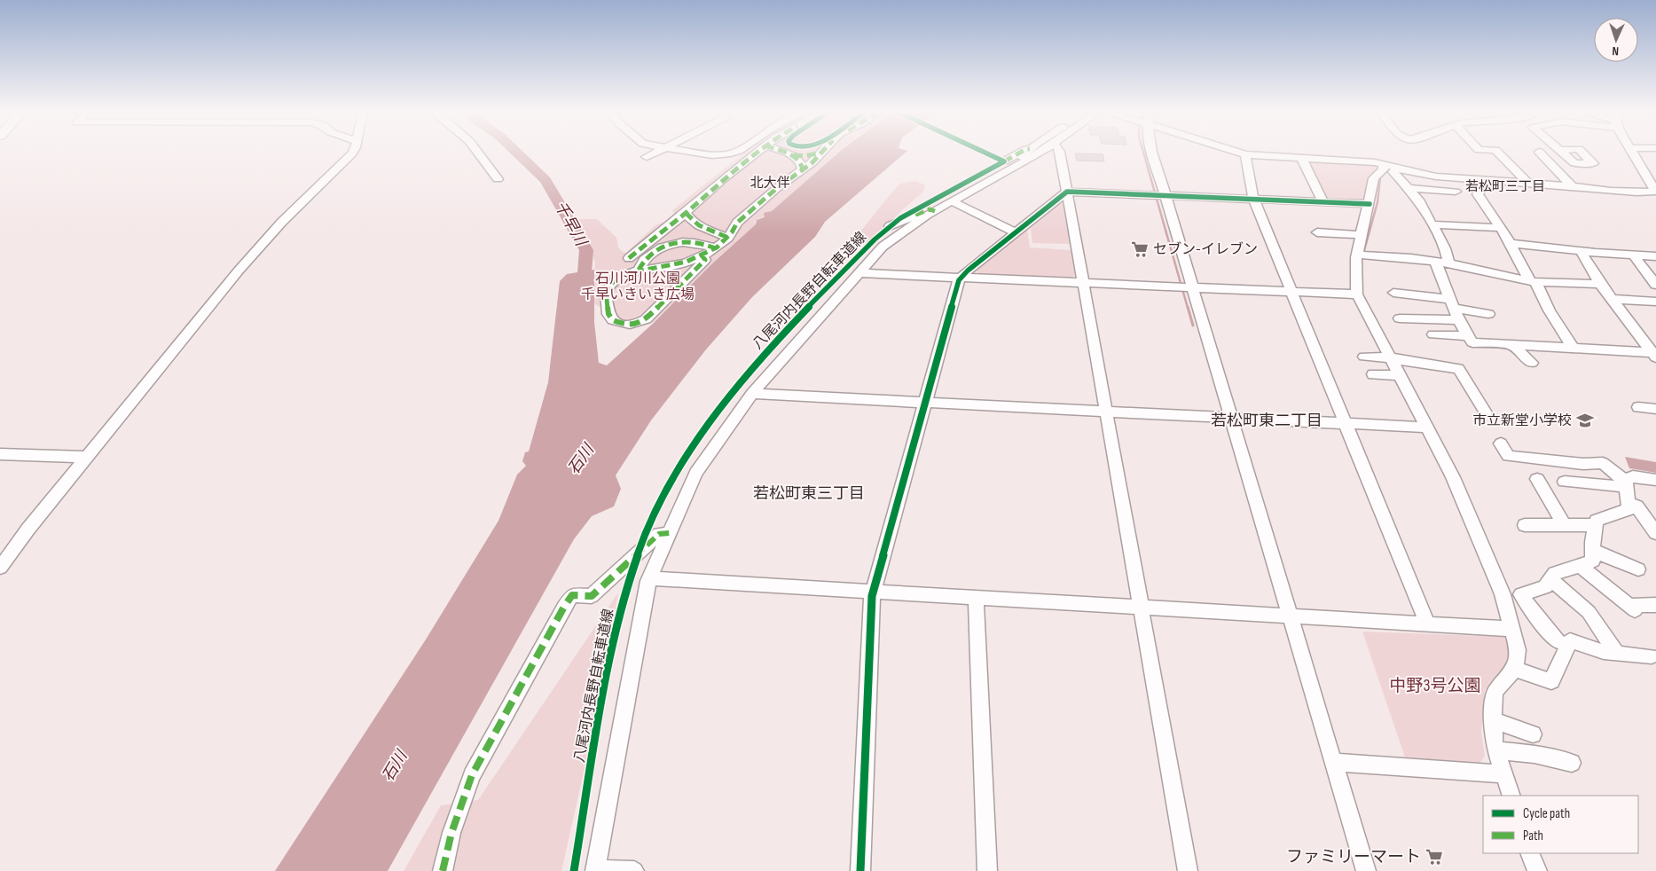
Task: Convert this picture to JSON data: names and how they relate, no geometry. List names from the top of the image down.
{
  "streets": {
    "cycle path": ["八尾河内長野自転車道線"]
  },
  "districts": [
    "北大伴",
    "若松町三丁目",
    "若松町東二丁目",
    "若松町東三丁目"
  ],
  "water": ["千早川", "石川"],
  "parks": ["石川河川公園 千早いきいき広場", "中野3号公園"],
  "places": {
    "supermarket": ["セブン-イレブン", "ファミリーマート"],
    "school or university": ["市立新堂小学校"]
  },
  "legend": ["Cycle path", "Path"],
  "north": "bottom"
}
